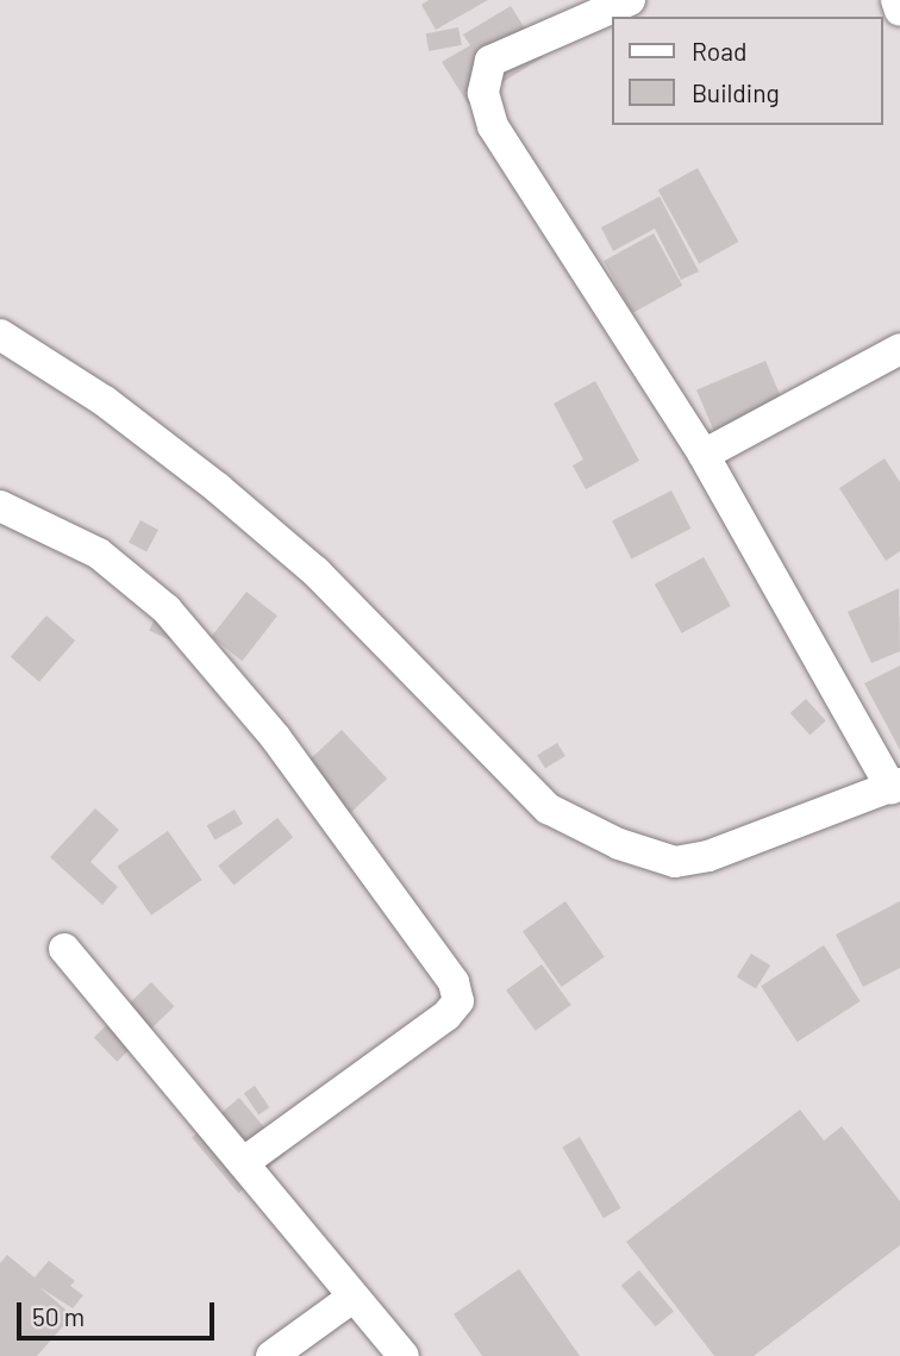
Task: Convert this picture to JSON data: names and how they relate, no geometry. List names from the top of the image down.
{
  "legend": ["Road", "Building"],
  "scale_bar": "50 m"
}
